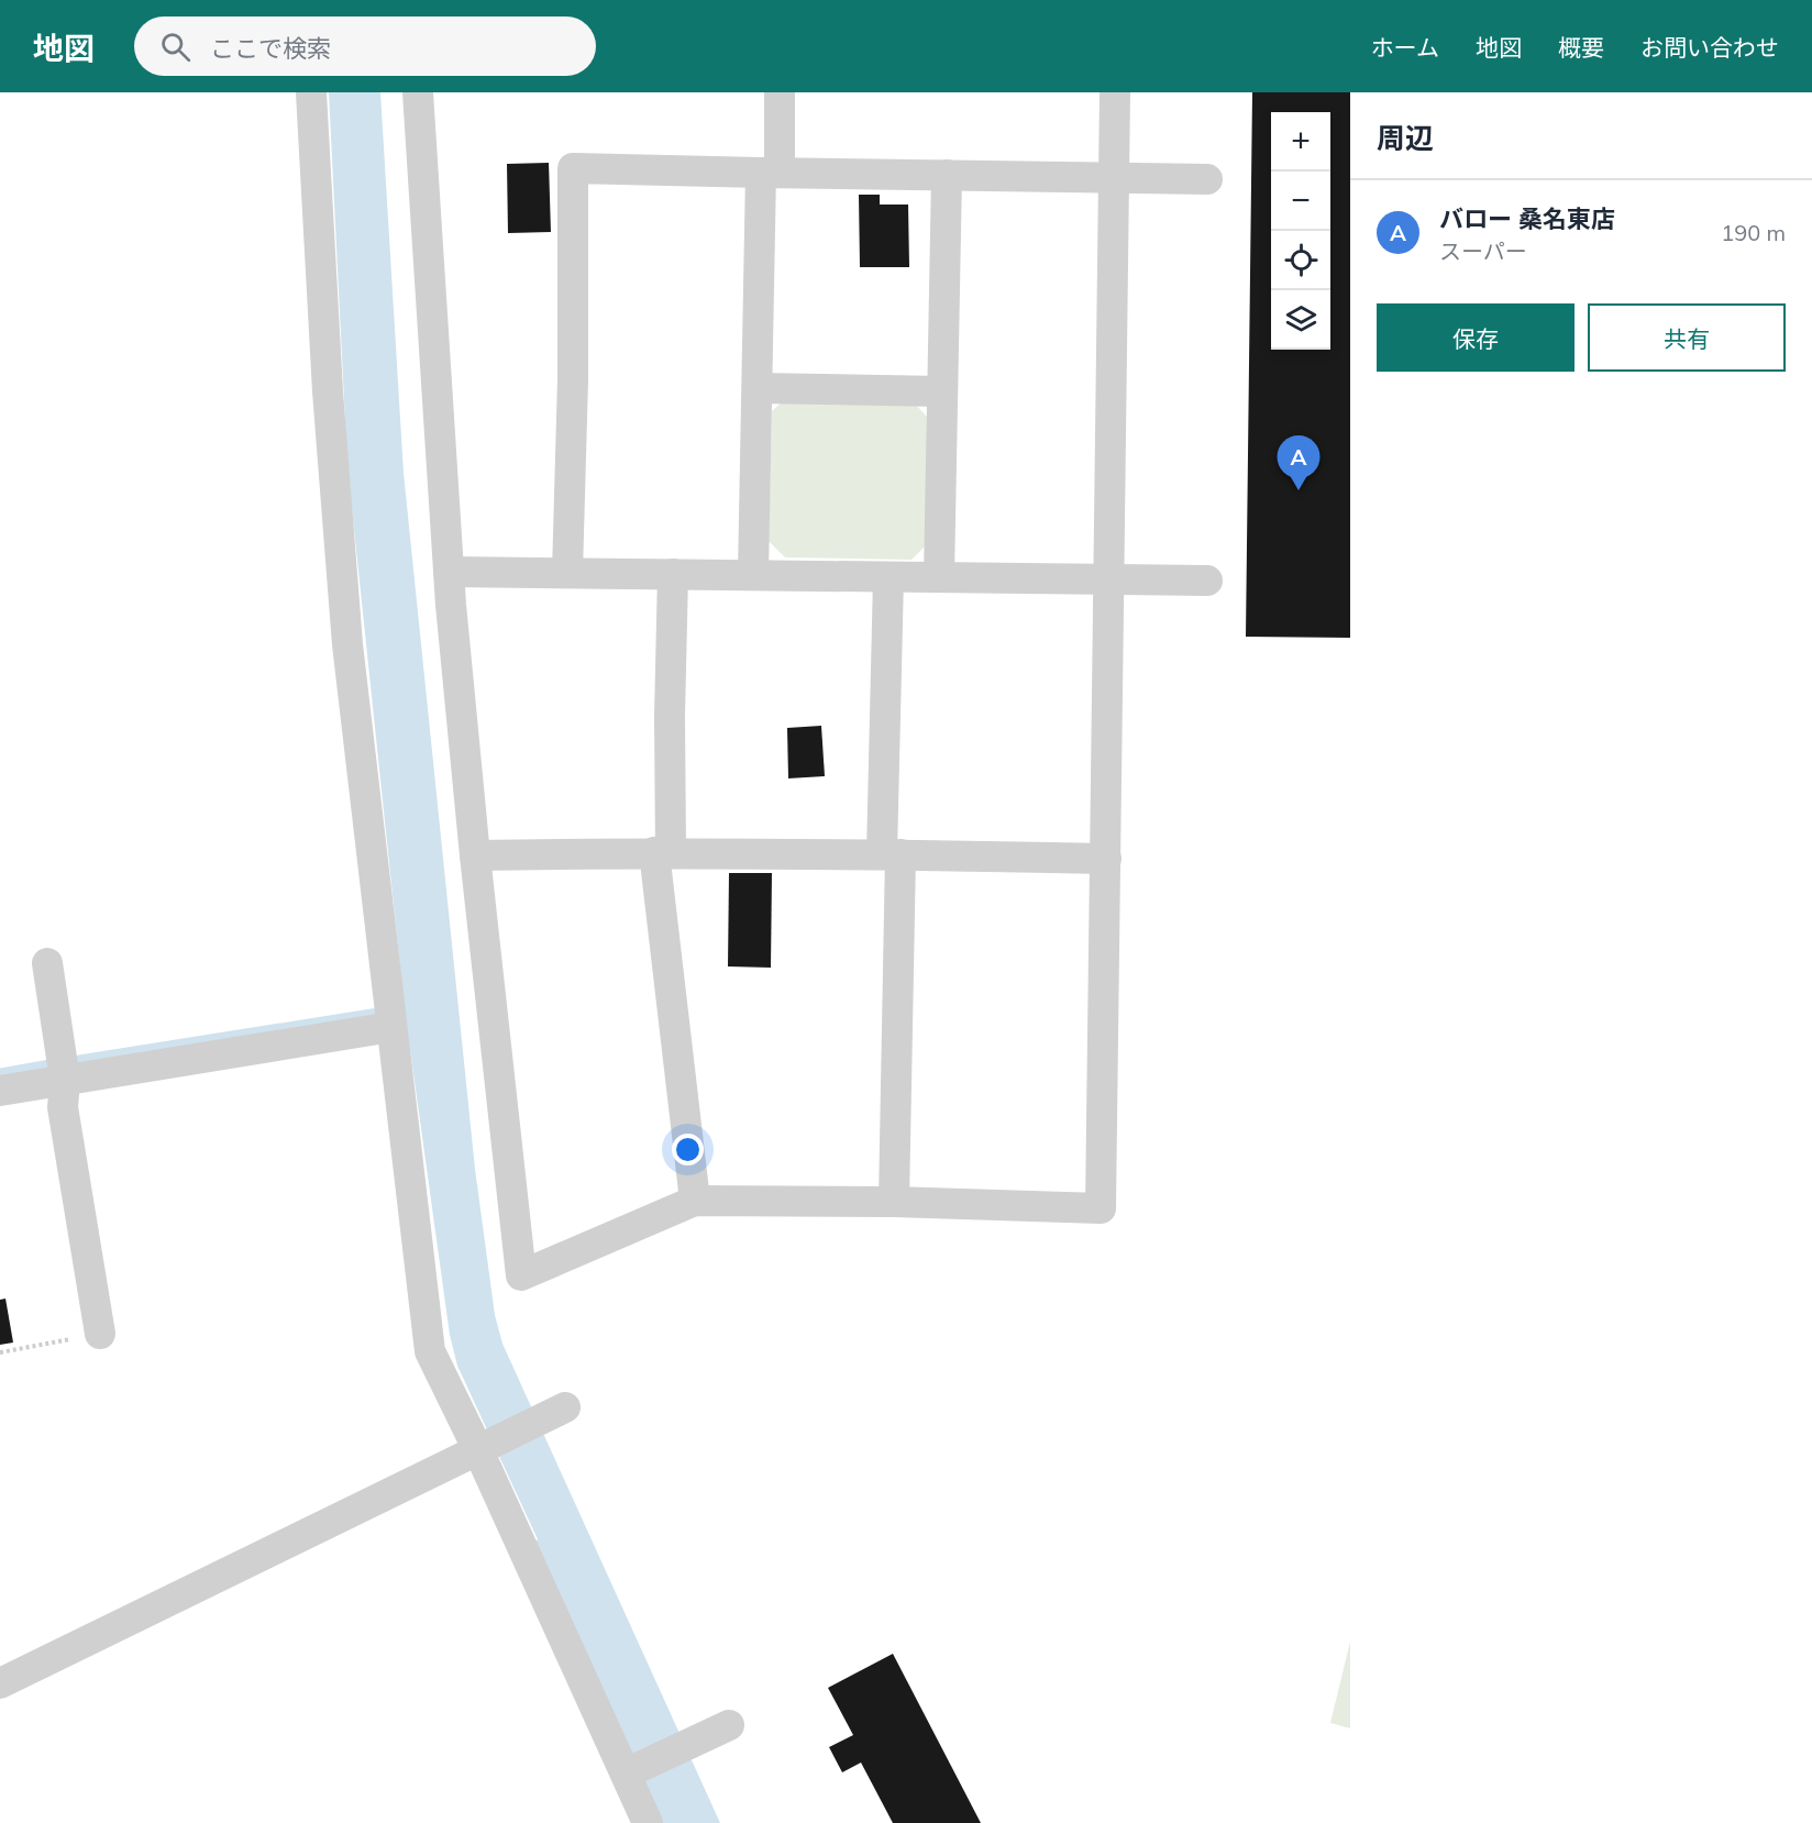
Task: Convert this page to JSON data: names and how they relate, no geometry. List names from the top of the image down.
{
  "page": {
    "header": "地図",
    "search": "ここで検索",
    "nav": [
      "ホーム",
      "地図",
      "概要",
      "お問い合わせ"
    ],
    "heading": "周辺",
    "map_buttons": ["+", "−"],
    "list": [
      {
        "mark": "A",
        "name": "バロー 桑名東店",
        "note": "スーパー",
        "value": "190 m"
      }
    ],
    "buttons": ["保存", "共有"],
    "pins": "A"
  }
}
